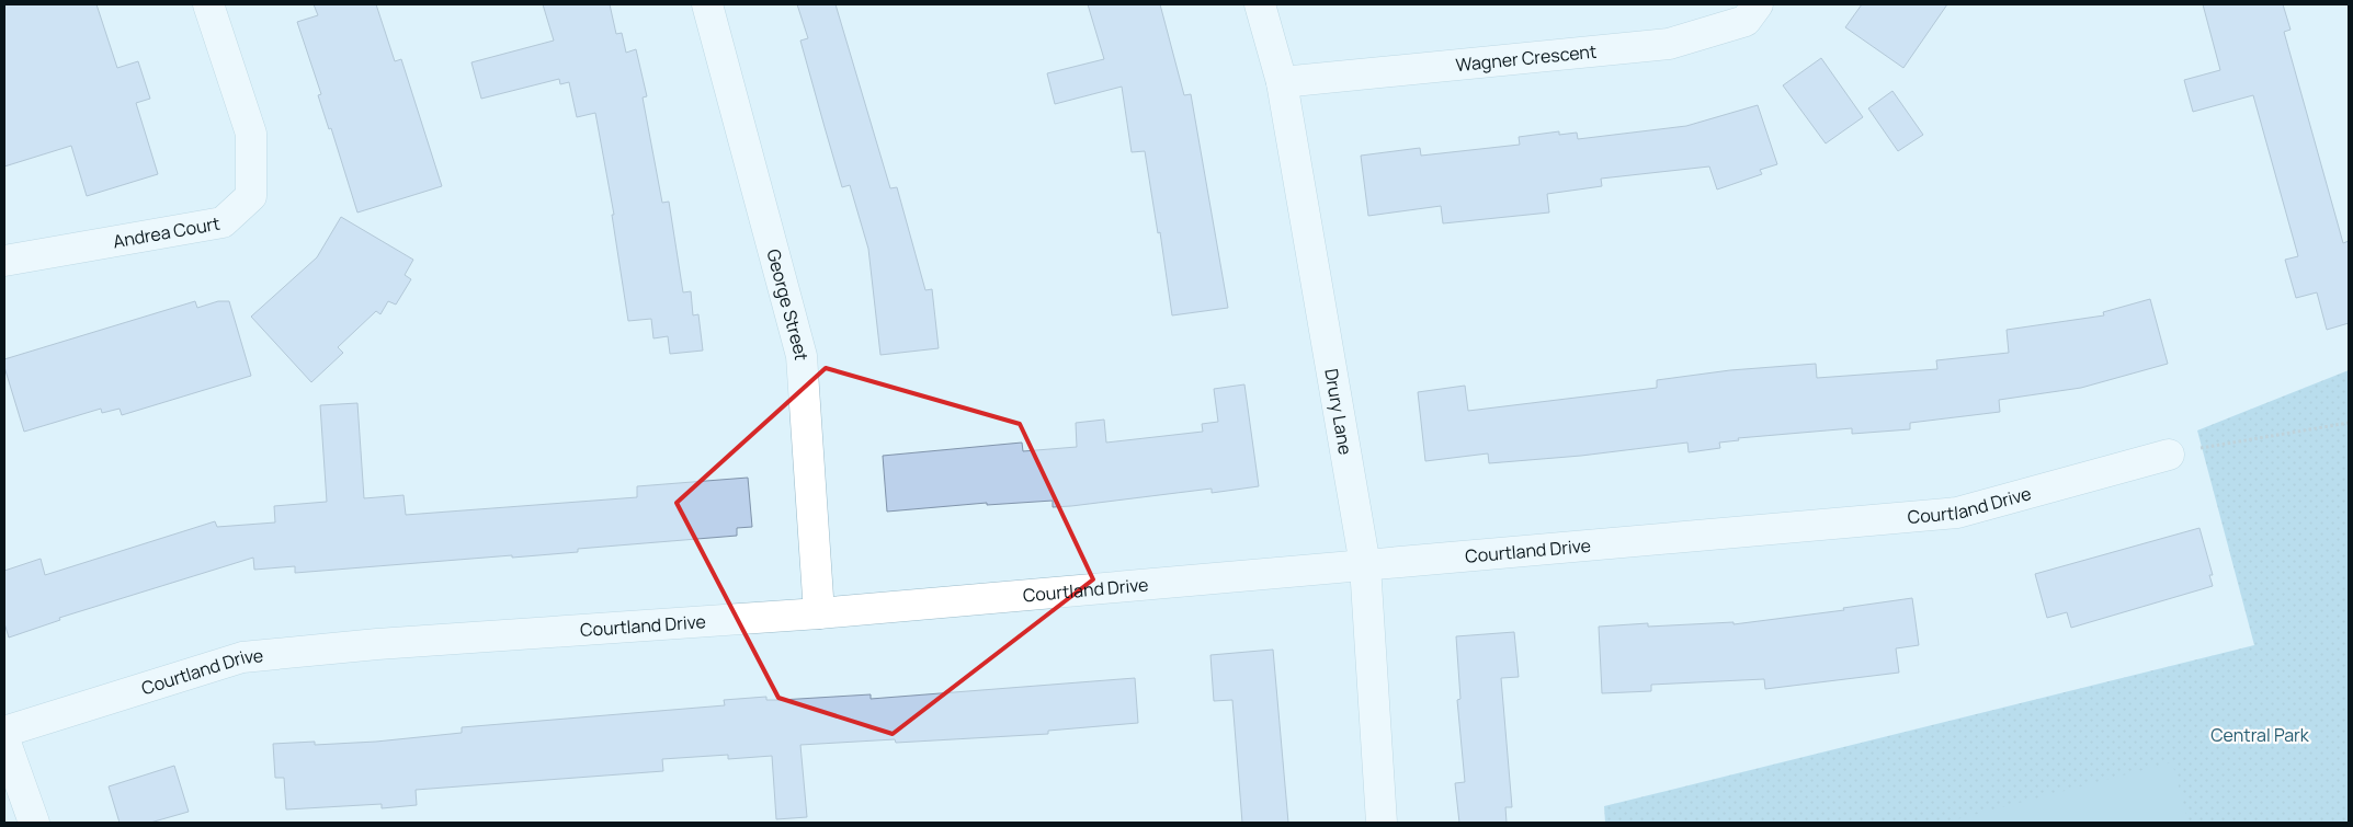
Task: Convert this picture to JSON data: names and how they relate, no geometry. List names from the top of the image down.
{
  "streets": {
    "street": [
      "Wagner Crescent",
      "Andrea Court",
      "George Street",
      "Drury Lane",
      "Courtland Drive"
    ]
  },
  "crossings": [
    ["Wagner Crescent", "Drury Lane"],
    ["George Street", "Courtland Drive"],
    ["Drury Lane", "Courtland Drive"]
  ],
  "parks": ["Central Park"]
}
